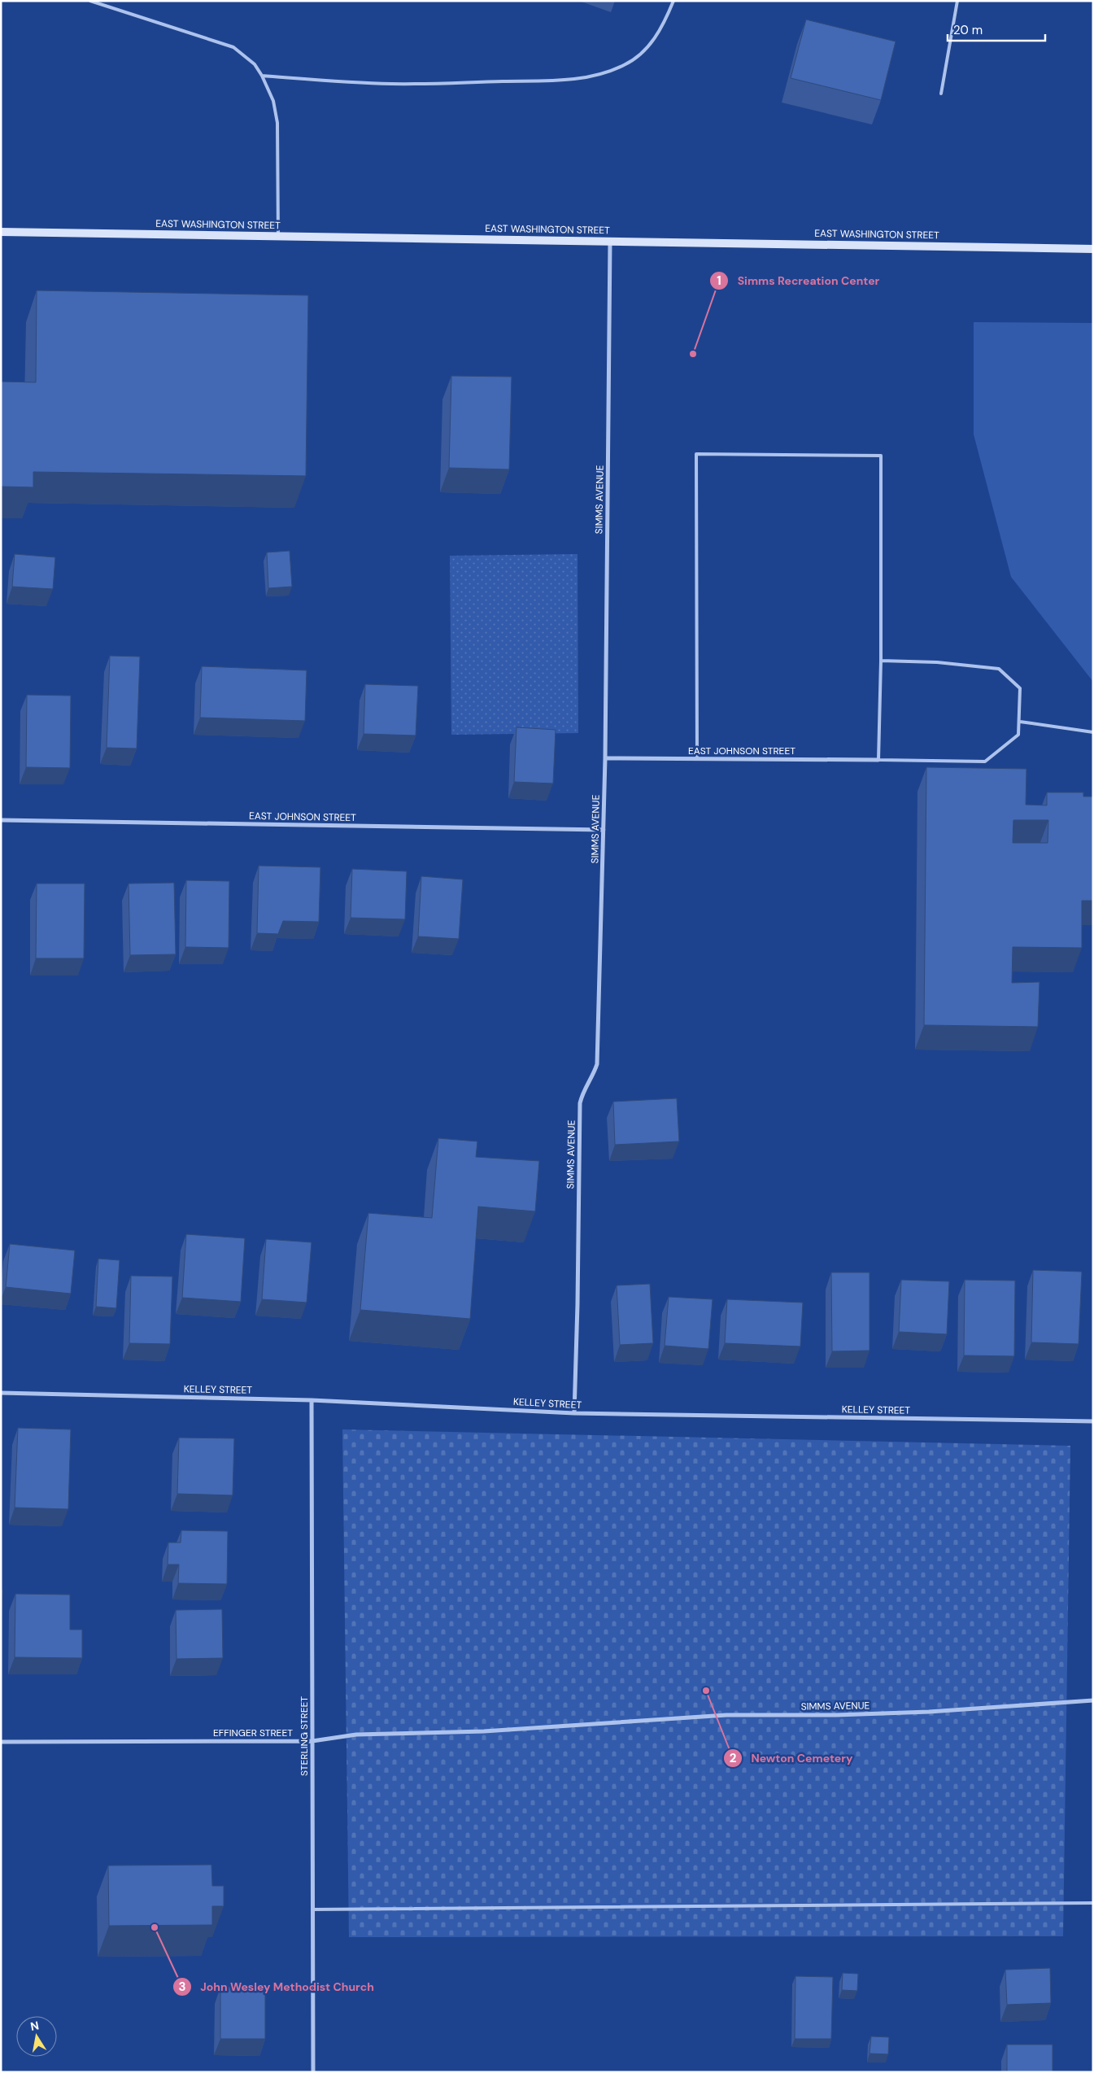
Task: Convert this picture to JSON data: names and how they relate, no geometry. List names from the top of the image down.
{
  "streets": {
    "street": [
      "EAST WASHINGTON STREET",
      "SIMMS AVENUE",
      "EAST JOHNSON STREET",
      "KELLEY STREET",
      "EFFINGER STREET",
      "STERLING STREET"
    ]
  },
  "crossings": [
    ["EAST WASHINGTON STREET", "SIMMS AVENUE"],
    ["SIMMS AVENUE", "EAST JOHNSON STREET"],
    ["SIMMS AVENUE", "KELLEY STREET"],
    ["SIMMS AVENUE", "EFFINGER STREET"],
    ["KELLEY STREET", "STERLING STREET"],
    ["EFFINGER STREET", "STERLING STREET"]
  ],
  "places": ["Simms Recreation Center", "Newton Cemetery", "John Wesley Methodist Church"],
  "scale_bar": "20 m",
  "north": "top"
}
